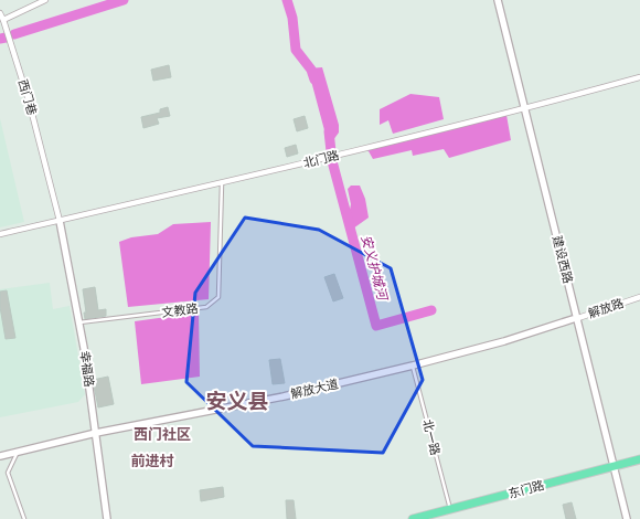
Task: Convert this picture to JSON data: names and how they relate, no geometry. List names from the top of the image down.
{
  "streets": {
    "main road": ["东门路"],
    "street": [
      "西门巷",
      "北门路",
      "建设西路",
      "解放路",
      "幸福路",
      "解放大道"
    ],
    "lane": ["文教路", "北一路"]
  },
  "crossings": [
    ["西门巷", "北门路"],
    ["西门巷", "幸福路"],
    ["北门路", "建设西路"],
    ["北门路", "文教路"],
    ["北门路", "幸福路"],
    ["建设西路", "解放路"],
    ["建设西路", "解放大道"],
    ["建设西路", "东门路"],
    ["解放路", "解放大道"],
    ["文教路", "幸福路"],
    ["幸福路", "解放大道"],
    ["解放大道", "北一路"],
    ["北一路", "东门路"]
  ],
  "districts": ["安义县", "西门社区", "前进村"],
  "water": ["安义护城河"]
}
